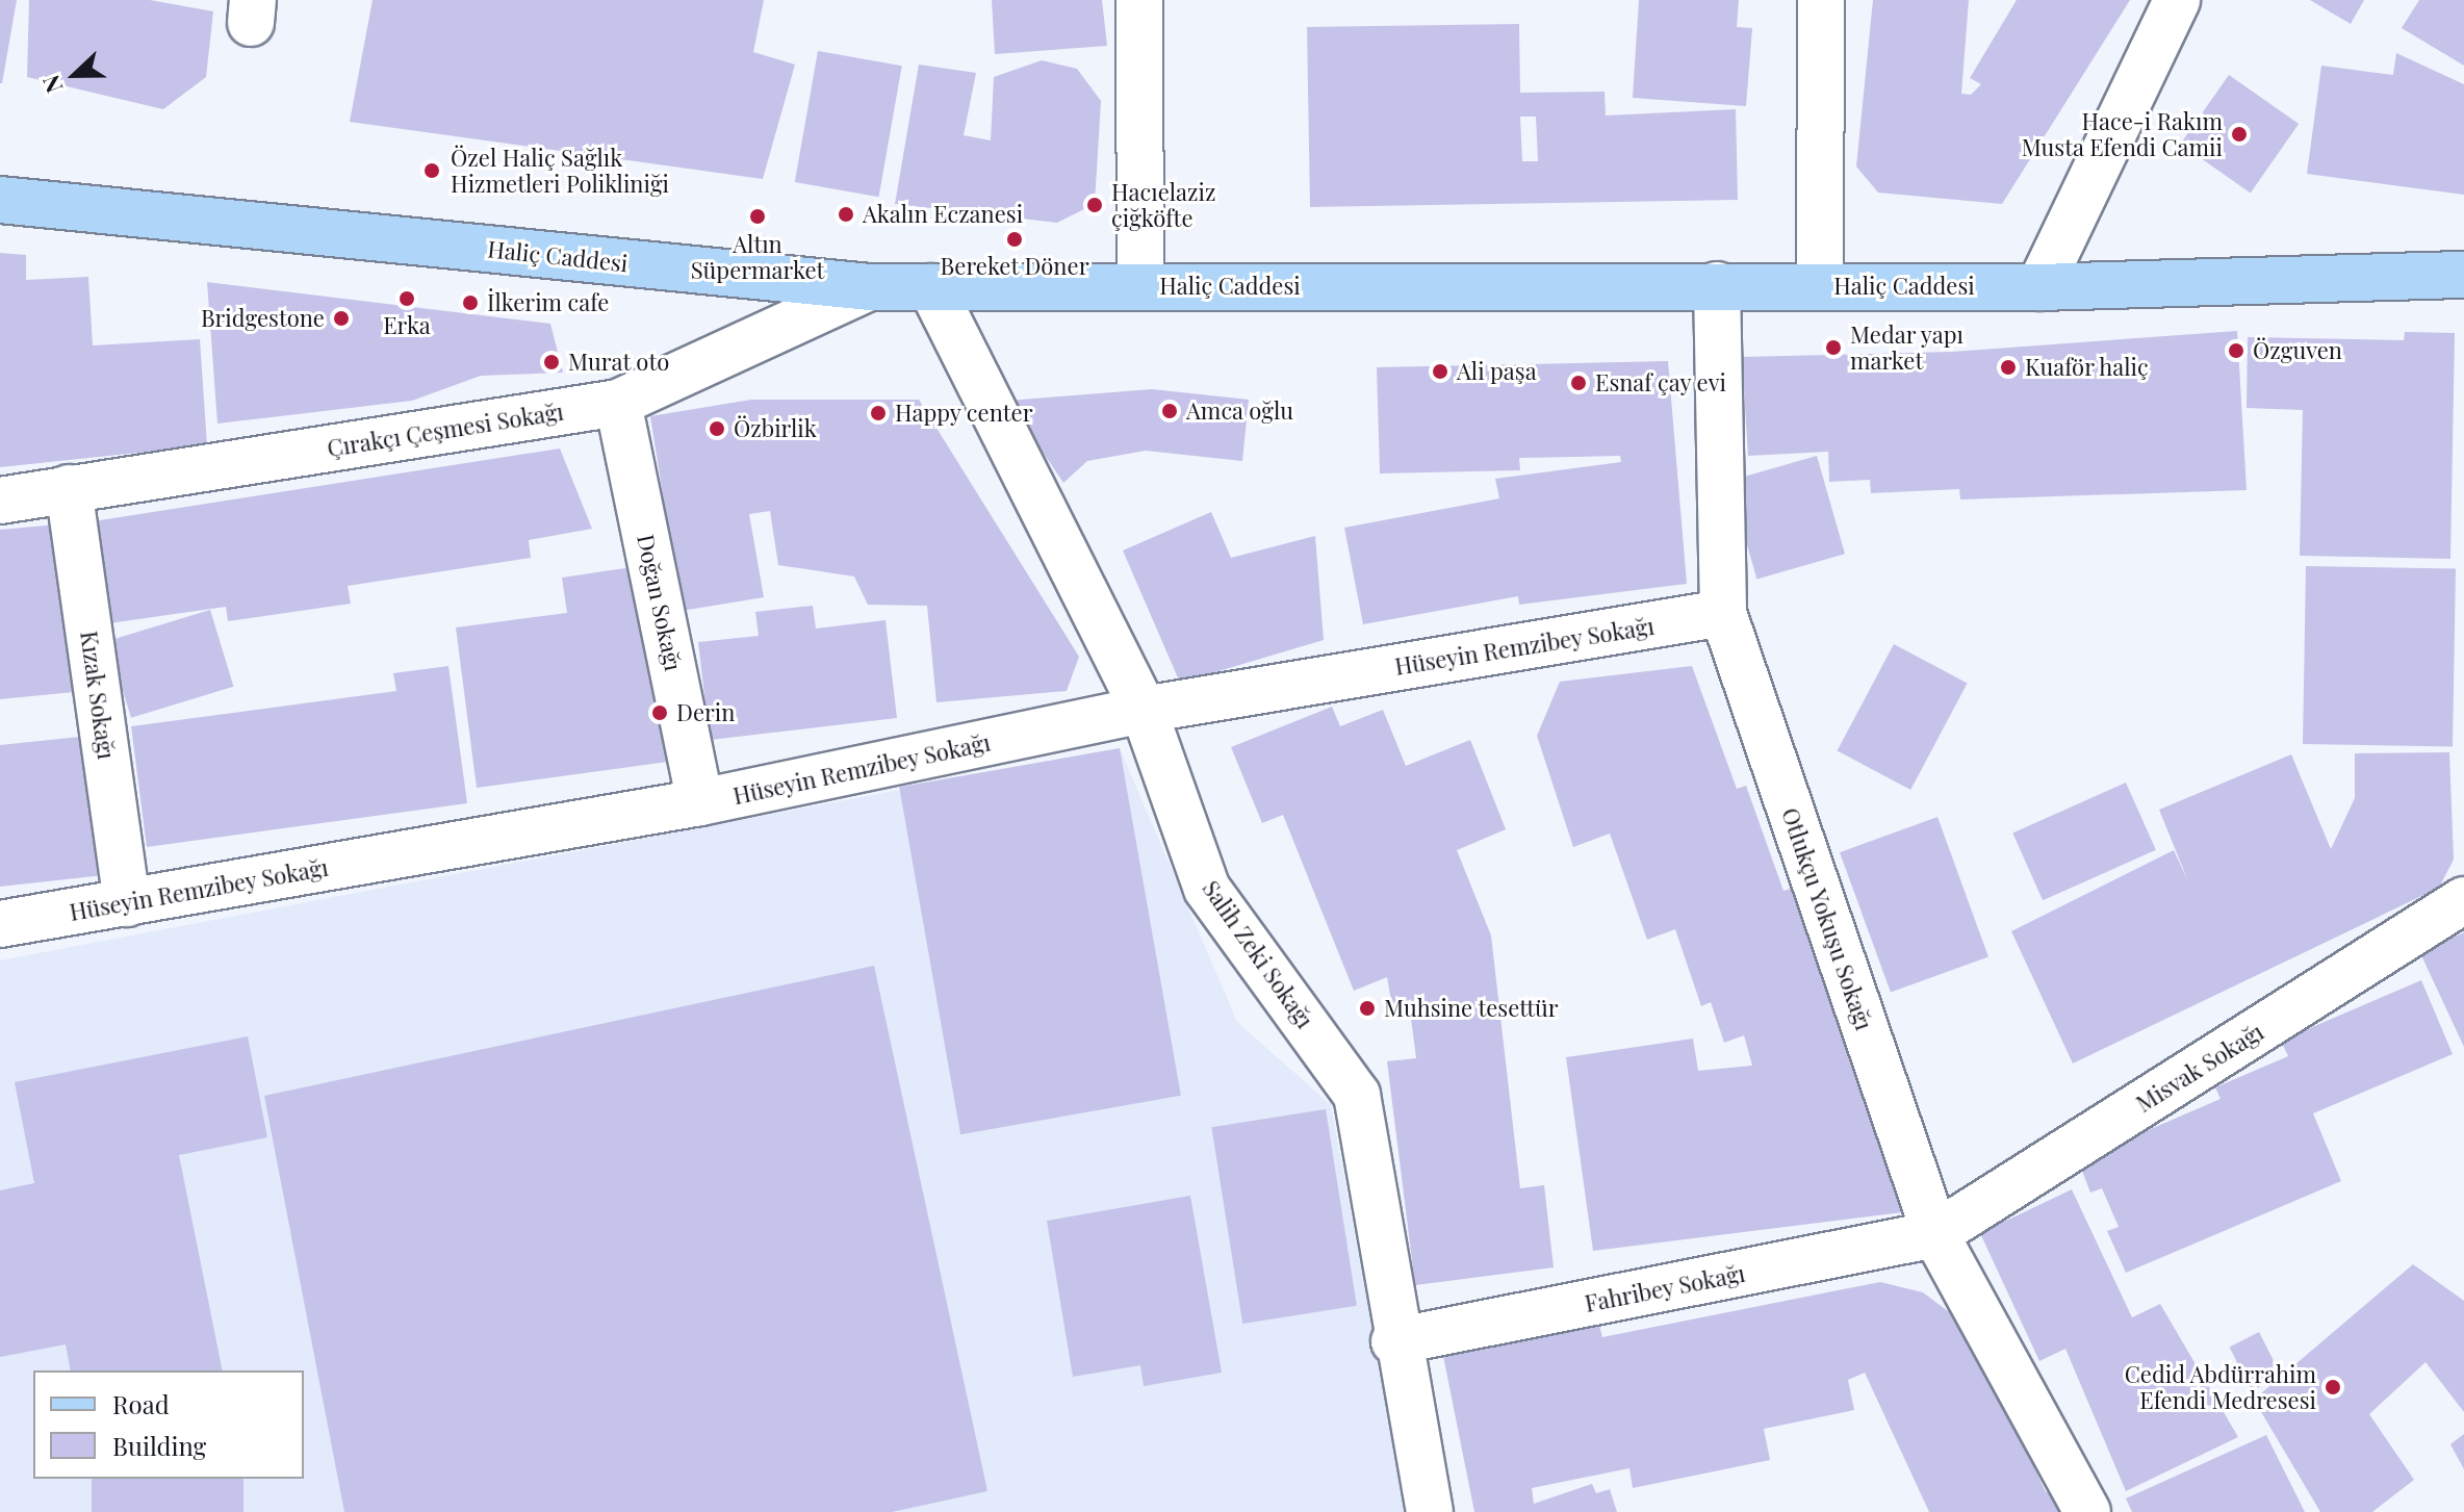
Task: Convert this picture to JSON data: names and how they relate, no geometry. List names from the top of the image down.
{
  "streets": {
    "main road": ["Haliç Caddesi"],
    "street": [
      "Çırakçı Çeşmesi Sokağı",
      "Doğan Sokağı",
      "Hüseyin Remzibey Sokağı",
      "Kızak Sokağı",
      "Otlukçu Yokuşu Sokağı",
      "Salih Zeki Sokağı",
      "Misvak Sokağı",
      "Fahribey Sokağı"
    ]
  },
  "crossings": [
    ["Haliç Caddesi", "Çırakçı Çeşmesi Sokağı"],
    ["Haliç Caddesi", "Otlukçu Yokuşu Sokağı"],
    ["Haliç Caddesi", "Salih Zeki Sokağı"],
    ["Çırakçı Çeşmesi Sokağı", "Doğan Sokağı"],
    ["Çırakçı Çeşmesi Sokağı", "Kızak Sokağı"],
    ["Doğan Sokağı", "Hüseyin Remzibey Sokağı"],
    ["Hüseyin Remzibey Sokağı", "Kızak Sokağı"],
    ["Hüseyin Remzibey Sokağı", "Otlukçu Yokuşu Sokağı"],
    ["Hüseyin Remzibey Sokağı", "Salih Zeki Sokağı"],
    ["Otlukçu Yokuşu Sokağı", "Misvak Sokağı"],
    ["Otlukçu Yokuşu Sokağı", "Fahribey Sokağı"],
    ["Salih Zeki Sokağı", "Fahribey Sokağı"],
    ["Misvak Sokağı", "Fahribey Sokağı"]
  ],
  "places": [
    "Hace-i Rakım Musta Efendi Camii",
    "Özel Haliç Sağlık Hizmetleri Polikliniği",
    "Hacıelaziz çiğköfte",
    "Akalın Eczanesi",
    "Altın Süpermarket",
    "Bereket Döner",
    "Erka",
    "İlkerim cafe",
    "Bridgestone",
    "Medar yapı market",
    "Özguven",
    "Murat oto",
    "Kuaför haliç",
    "Ali paşa",
    "Esnaf çay evi",
    "Amca oğlu",
    "Happy center",
    "Özbirlik",
    "Derin",
    "Muhsine tesettür",
    "Cedid Abdürrahim Efendi Medresesi"
  ],
  "legend": ["Road", "Building"],
  "north": "left"
}
